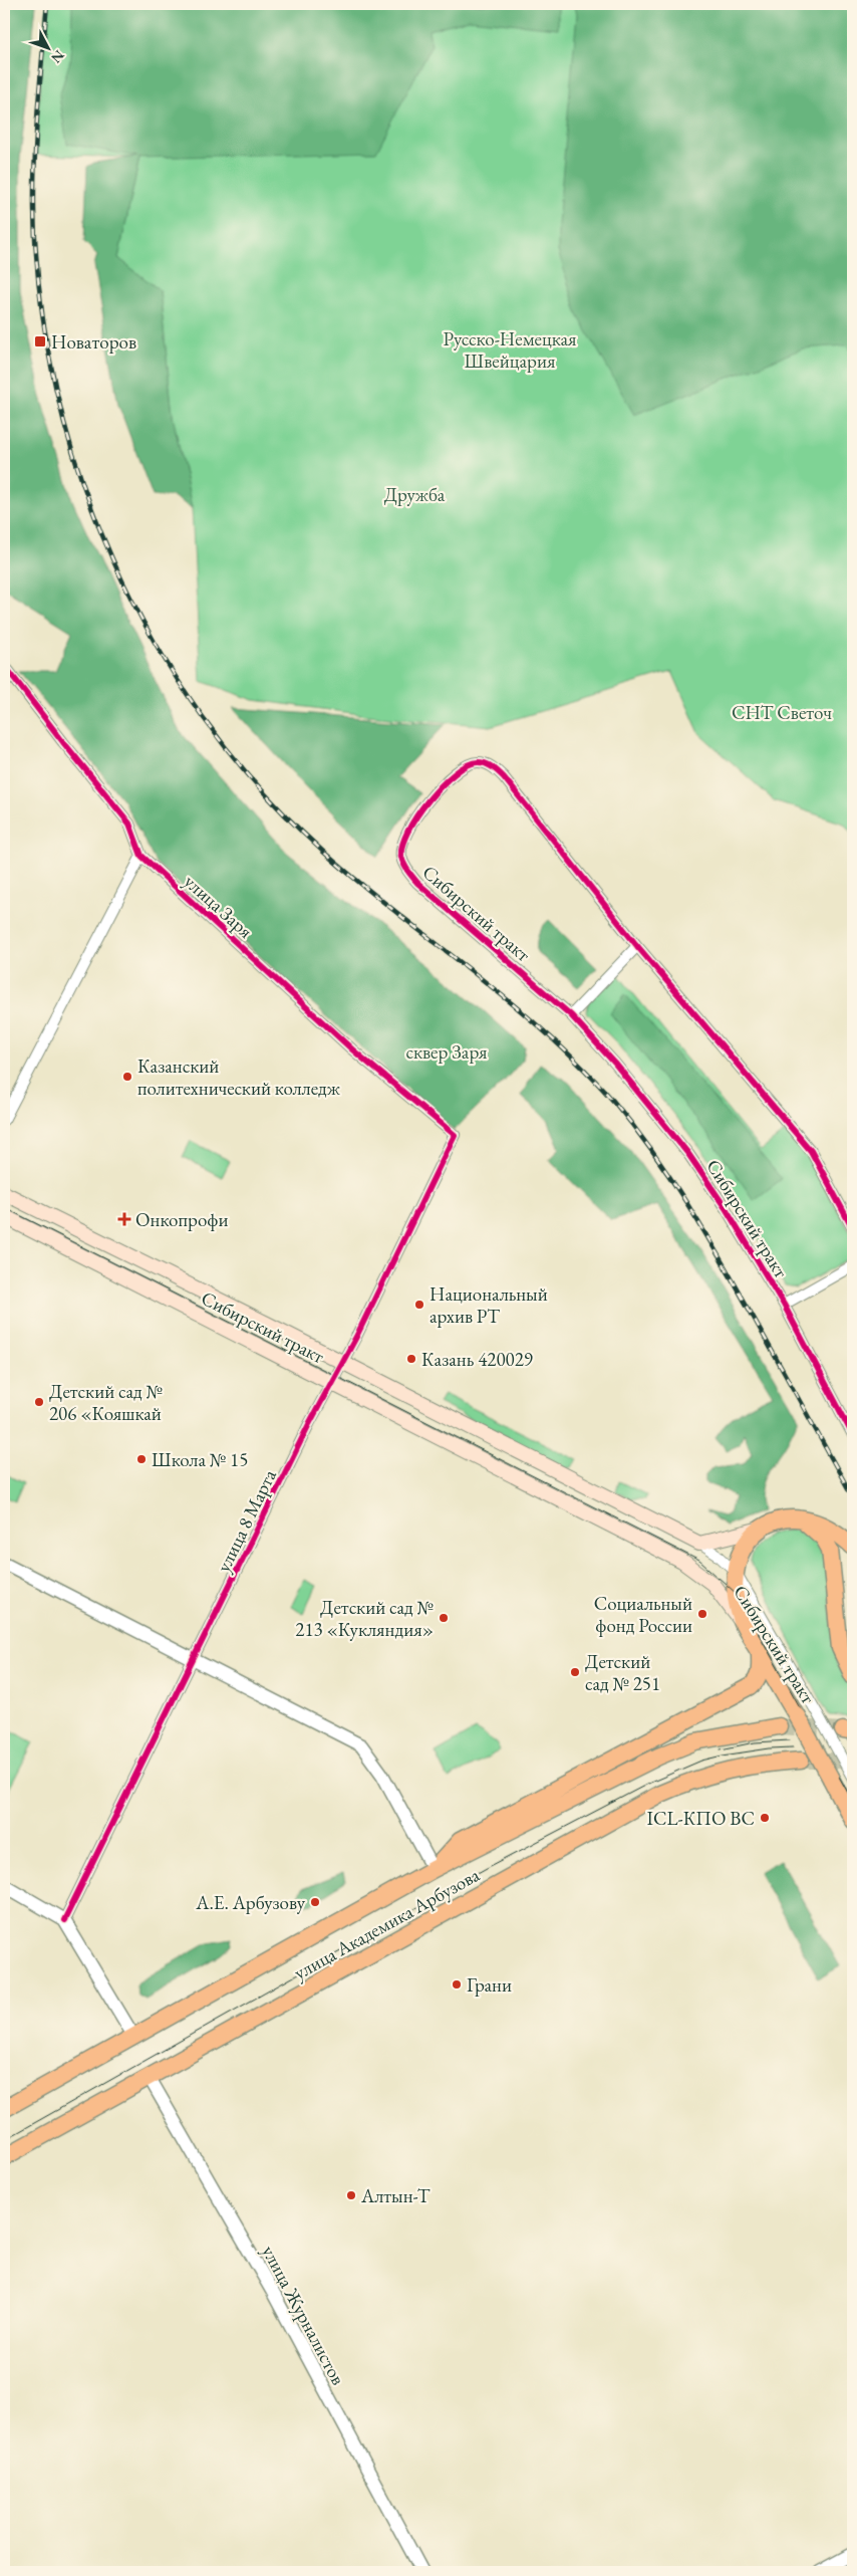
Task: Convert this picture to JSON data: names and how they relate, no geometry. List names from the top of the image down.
{
  "streets": {
    "main road": ["Сибирский тракт", "улица Академика Арбузова"],
    "street": ["улица Заря", "улица 8 Марта", "улица Журналистов"]
  },
  "crossings": [
    ["улица Заря", "улица 8 Марта"],
    ["Сибирский тракт", "улица 8 Марта"],
    ["улица Академика Арбузова", "улица Журналистов"]
  ],
  "parks": [
    "Русско-Немецкая Швейцария",
    "Дружба",
    "СНТ Светоч",
    "сквер Заря"
  ],
  "places": {
    "transit": ["Новаторов"],
    "other": [
      "Казанский политехнический колледж",
      "Национальный архив РТ",
      "Казань 420029",
      "Детский сад № 206 «Кояшкай",
      "Школа № 15",
      "Социальный фонд России",
      "Детский сад № 213 «Кукляндия»",
      "Детский сад № 251",
      "ICL-КПО ВС",
      "А.Е. Арбузову",
      "Грани",
      "Алтын-Т"
    ],
    "health": ["Онкопрофи"]
  },
  "north": "bottom right"
}
